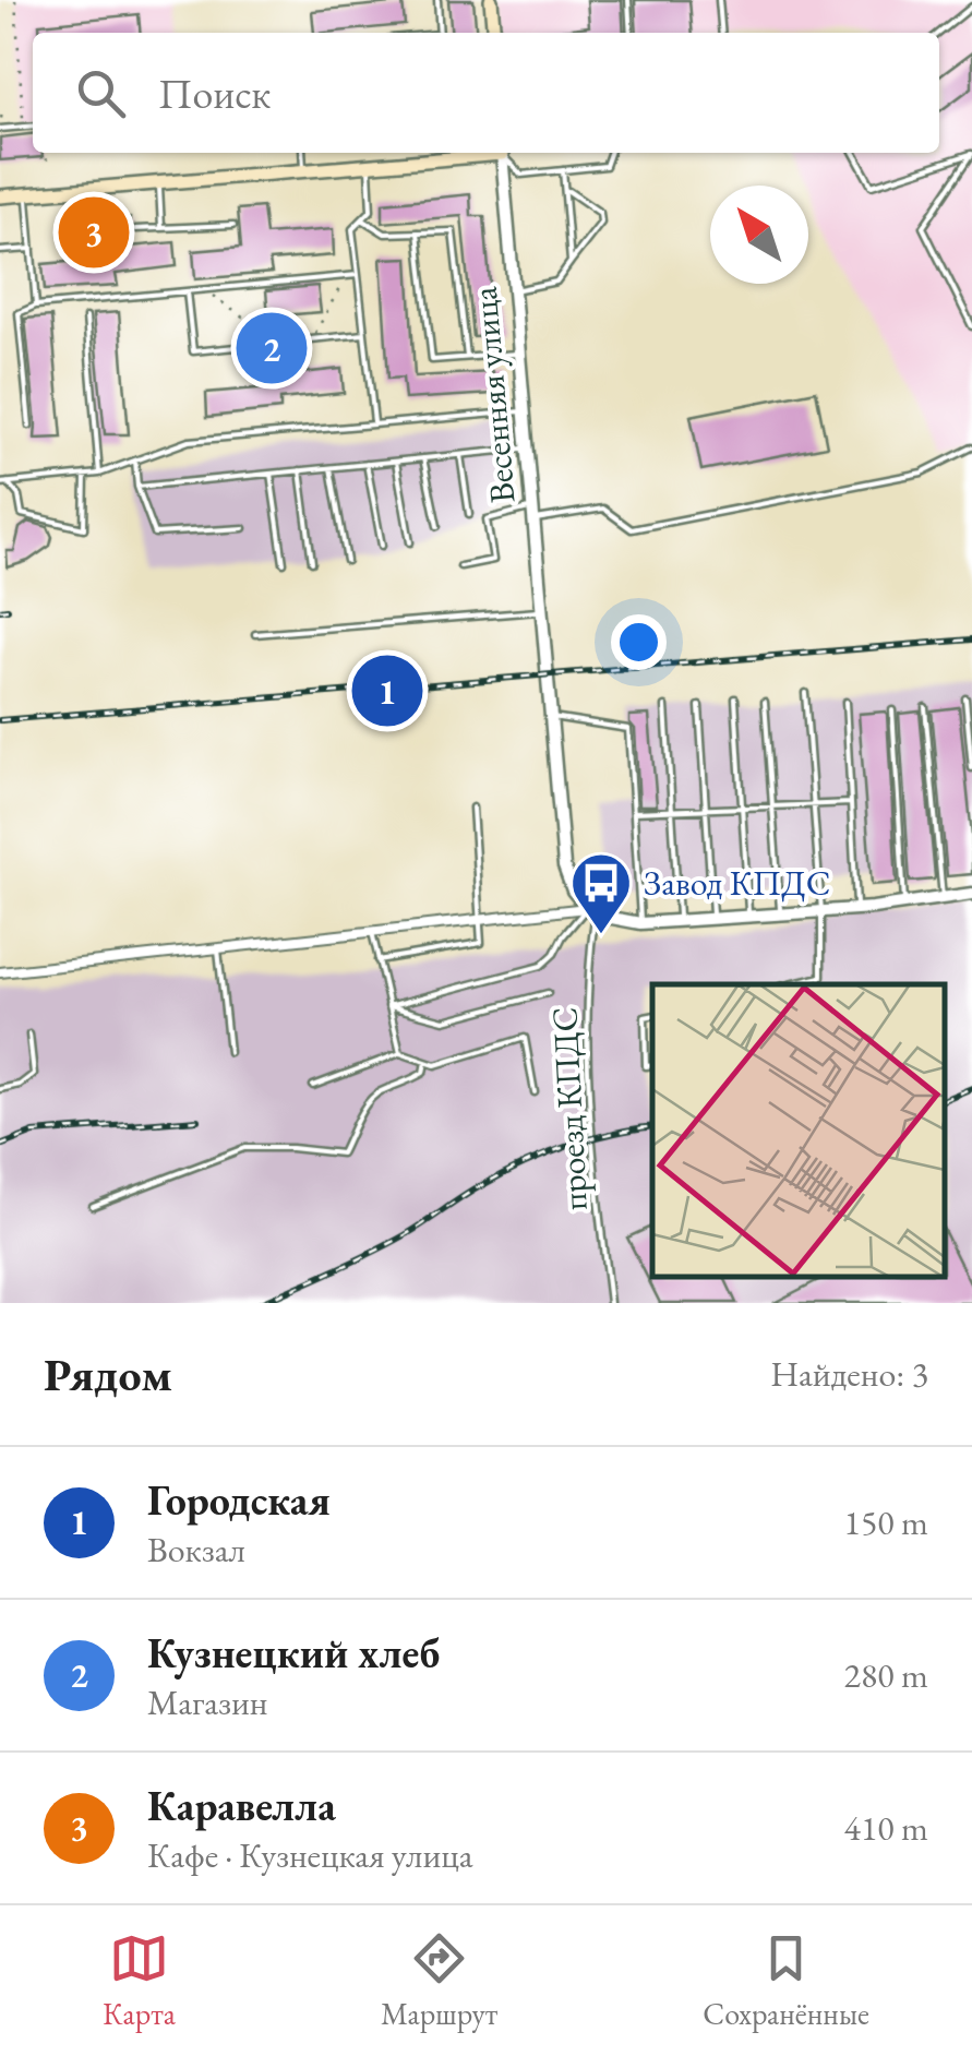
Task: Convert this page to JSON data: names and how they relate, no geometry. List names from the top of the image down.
{
  "streets": {
    "street": ["Весенняя улица"],
    "lane": ["проезд КПДС"]
  },
  "crossings": [
    ["Весенняя улица", "проезд КПДС"]
  ],
  "places": {
    "bus stop": ["Завод КПДС"]
  },
  "north": "top left",
  "page": {
    "search": "Поиск",
    "pins": ["3", "2", "1"],
    "heading": ["Рядом", "Найдено: 3"],
    "list": [
      {
        "mark": "1",
        "name": "Городская",
        "note": "Вокзал",
        "value": "150 m"
      },
      {
        "mark": "2",
        "name": "Кузнецкий хлеб",
        "note": "Магазин",
        "value": "280 m"
      },
      {
        "mark": "3",
        "name": "Каравелла",
        "note": "Кафе · Кузнецкая улица",
        "value": "410 m"
      }
    ],
    "nav": ["Карта", "Маршрут", "Сохранённые"]
  }
}
